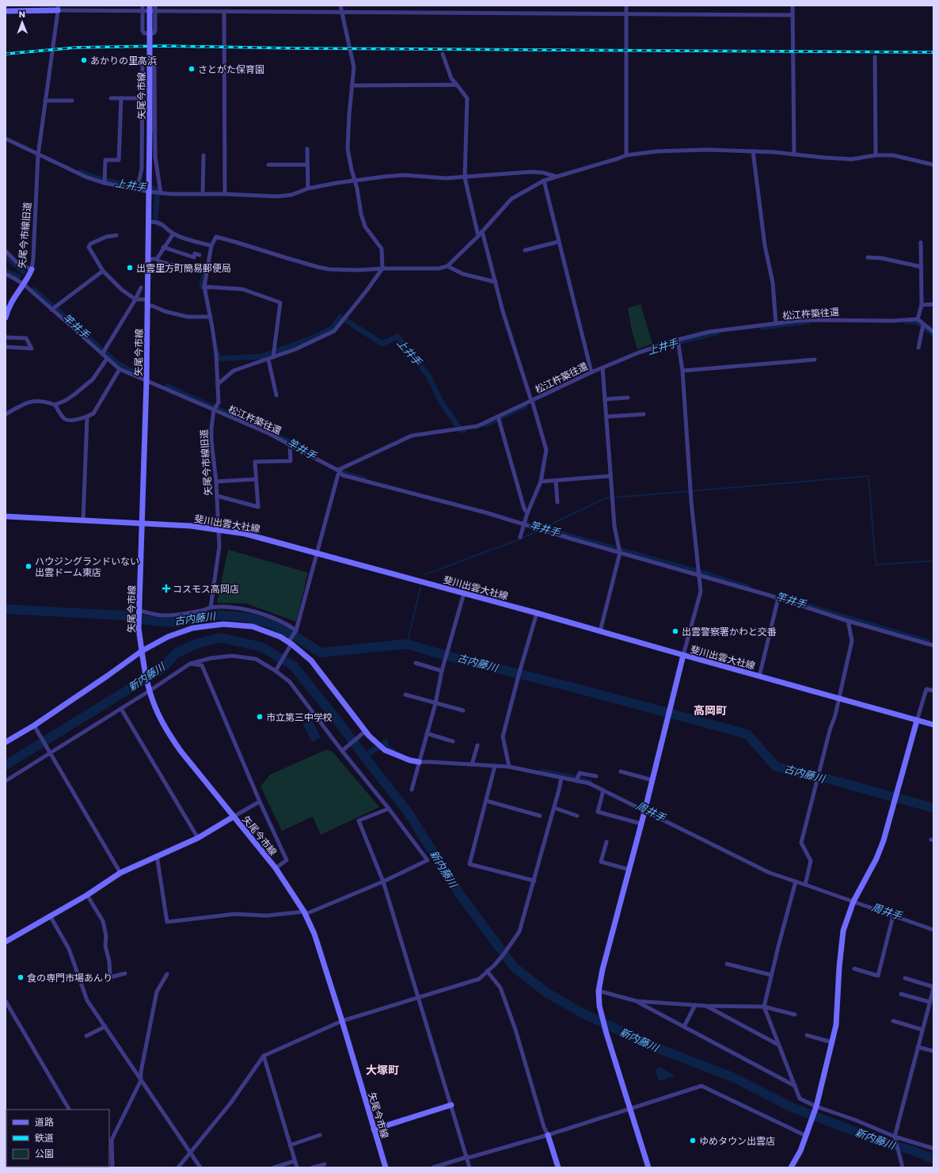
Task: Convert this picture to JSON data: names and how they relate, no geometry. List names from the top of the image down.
{
  "streets": {
    "main road": ["矢尾今市線", "矢尾今市線旧道", "斐川出雲大社線"],
    "street": ["松江杵築往還"]
  },
  "crossings": [
    ["矢尾今市線", "斐川出雲大社線"],
    ["矢尾今市線旧道", "松江杵築往還"],
    ["矢尾今市線旧道", "斐川出雲大社線"]
  ],
  "districts": ["高岡町", "大塚町"],
  "water": [
    "上井手",
    "竿井手",
    "古内藤川",
    "新内藤川",
    "周井手"
  ],
  "places": {
    "other": [
      "あかりの里高浜",
      "さとがた保育園",
      "出雲里方町簡易郵便局",
      "ハウジングランドいない 出雲ドーム東店",
      "出雲警察署かわと交番",
      "市立第三中学校",
      "食の専門市場あんり",
      "ゆめタウン出雲店"
    ],
    "health": ["コスモス高岡店"]
  },
  "legend": ["道路", "鉄道", "公園"],
  "north": "top"
}
